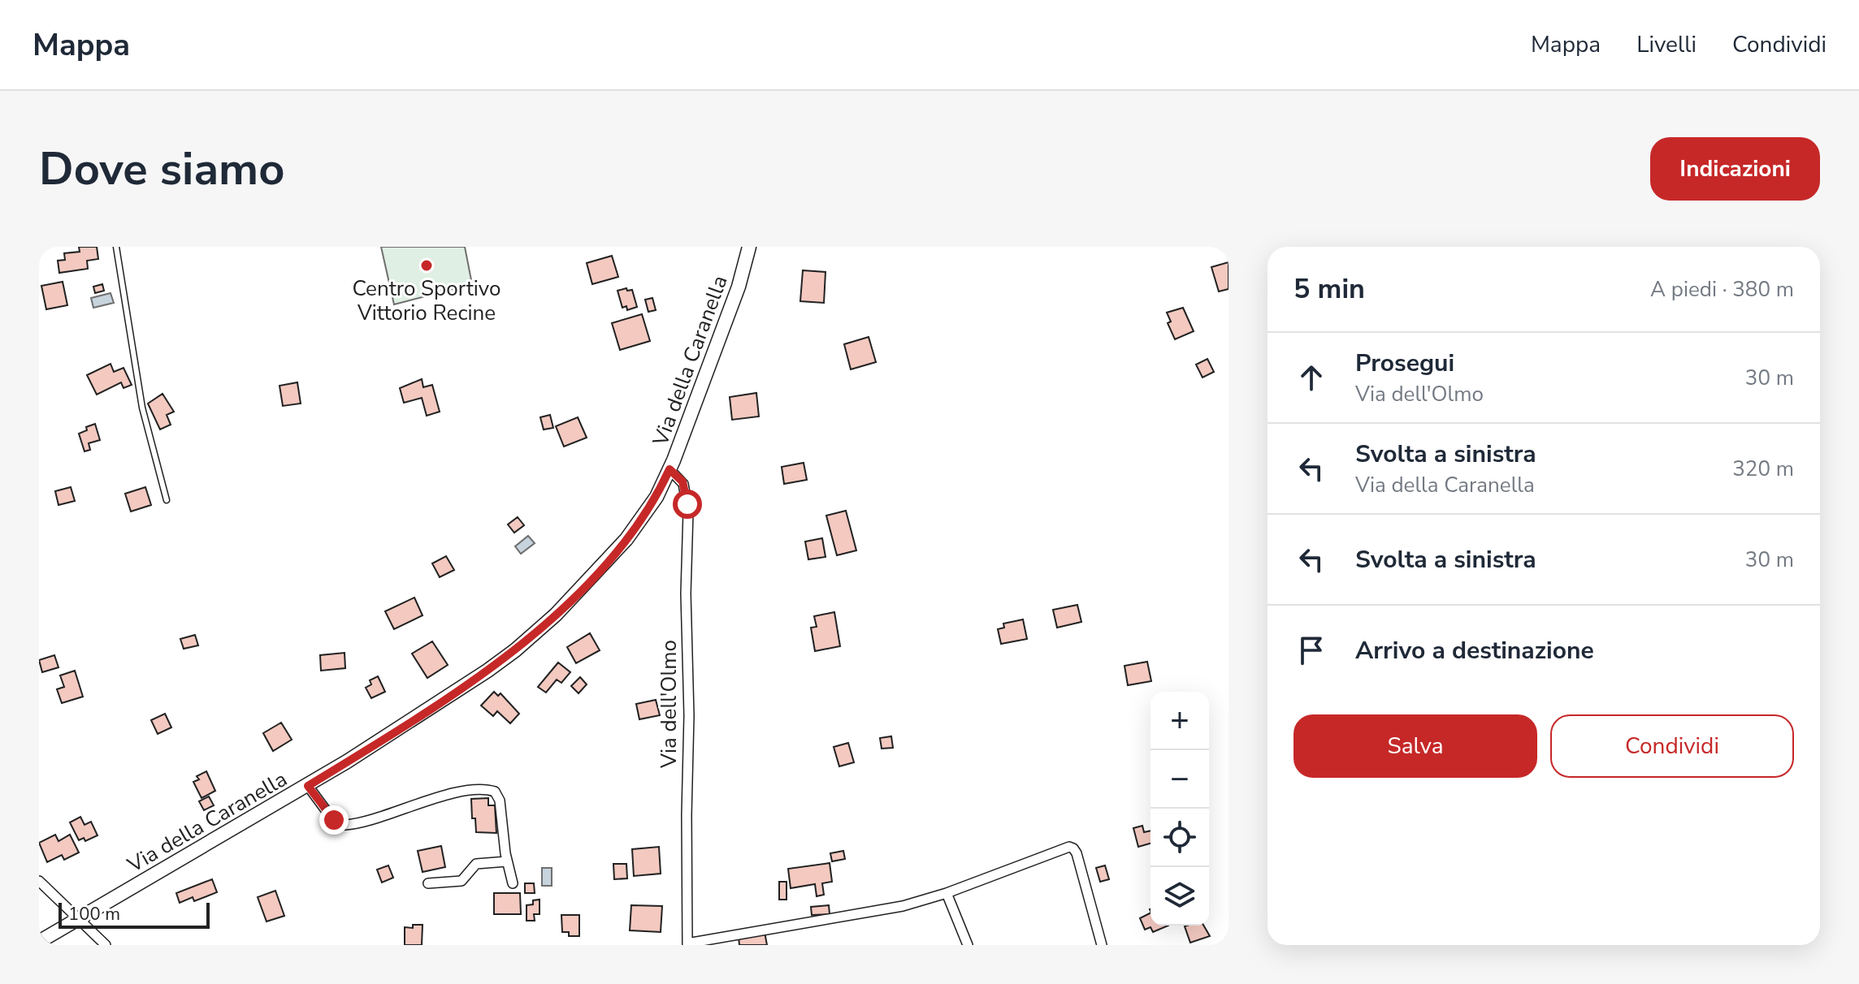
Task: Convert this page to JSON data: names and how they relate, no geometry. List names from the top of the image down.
{
  "streets": {
    "main road": ["Via della Caranella"],
    "street": ["Via dell'Olmo"]
  },
  "crossings": [
    ["Via della Caranella", "Via dell'Olmo"]
  ],
  "places": ["Centro Sportivo Vittorio Recine"],
  "scale_bar": "100 m",
  "page": {
    "header": "Mappa",
    "nav": ["Mappa", "Livelli", "Condividi"],
    "buttons": [
      "Indicazioni",
      ["Salva", "Condividi"]
    ],
    "title": "Dove siamo",
    "heading": ["5 min", "A piedi · 380 m"],
    "list": [
      ["Prosegui", "Via dell'Olmo", "30 m"],
      ["Svolta a sinistra", "Via della Caranella", "320 m"],
      ["Svolta a sinistra", "30 m"],
      "Arrivo a destinazione"
    ],
    "map_buttons": ["+", "−"],
    "scale": "100 m"
  }
}
